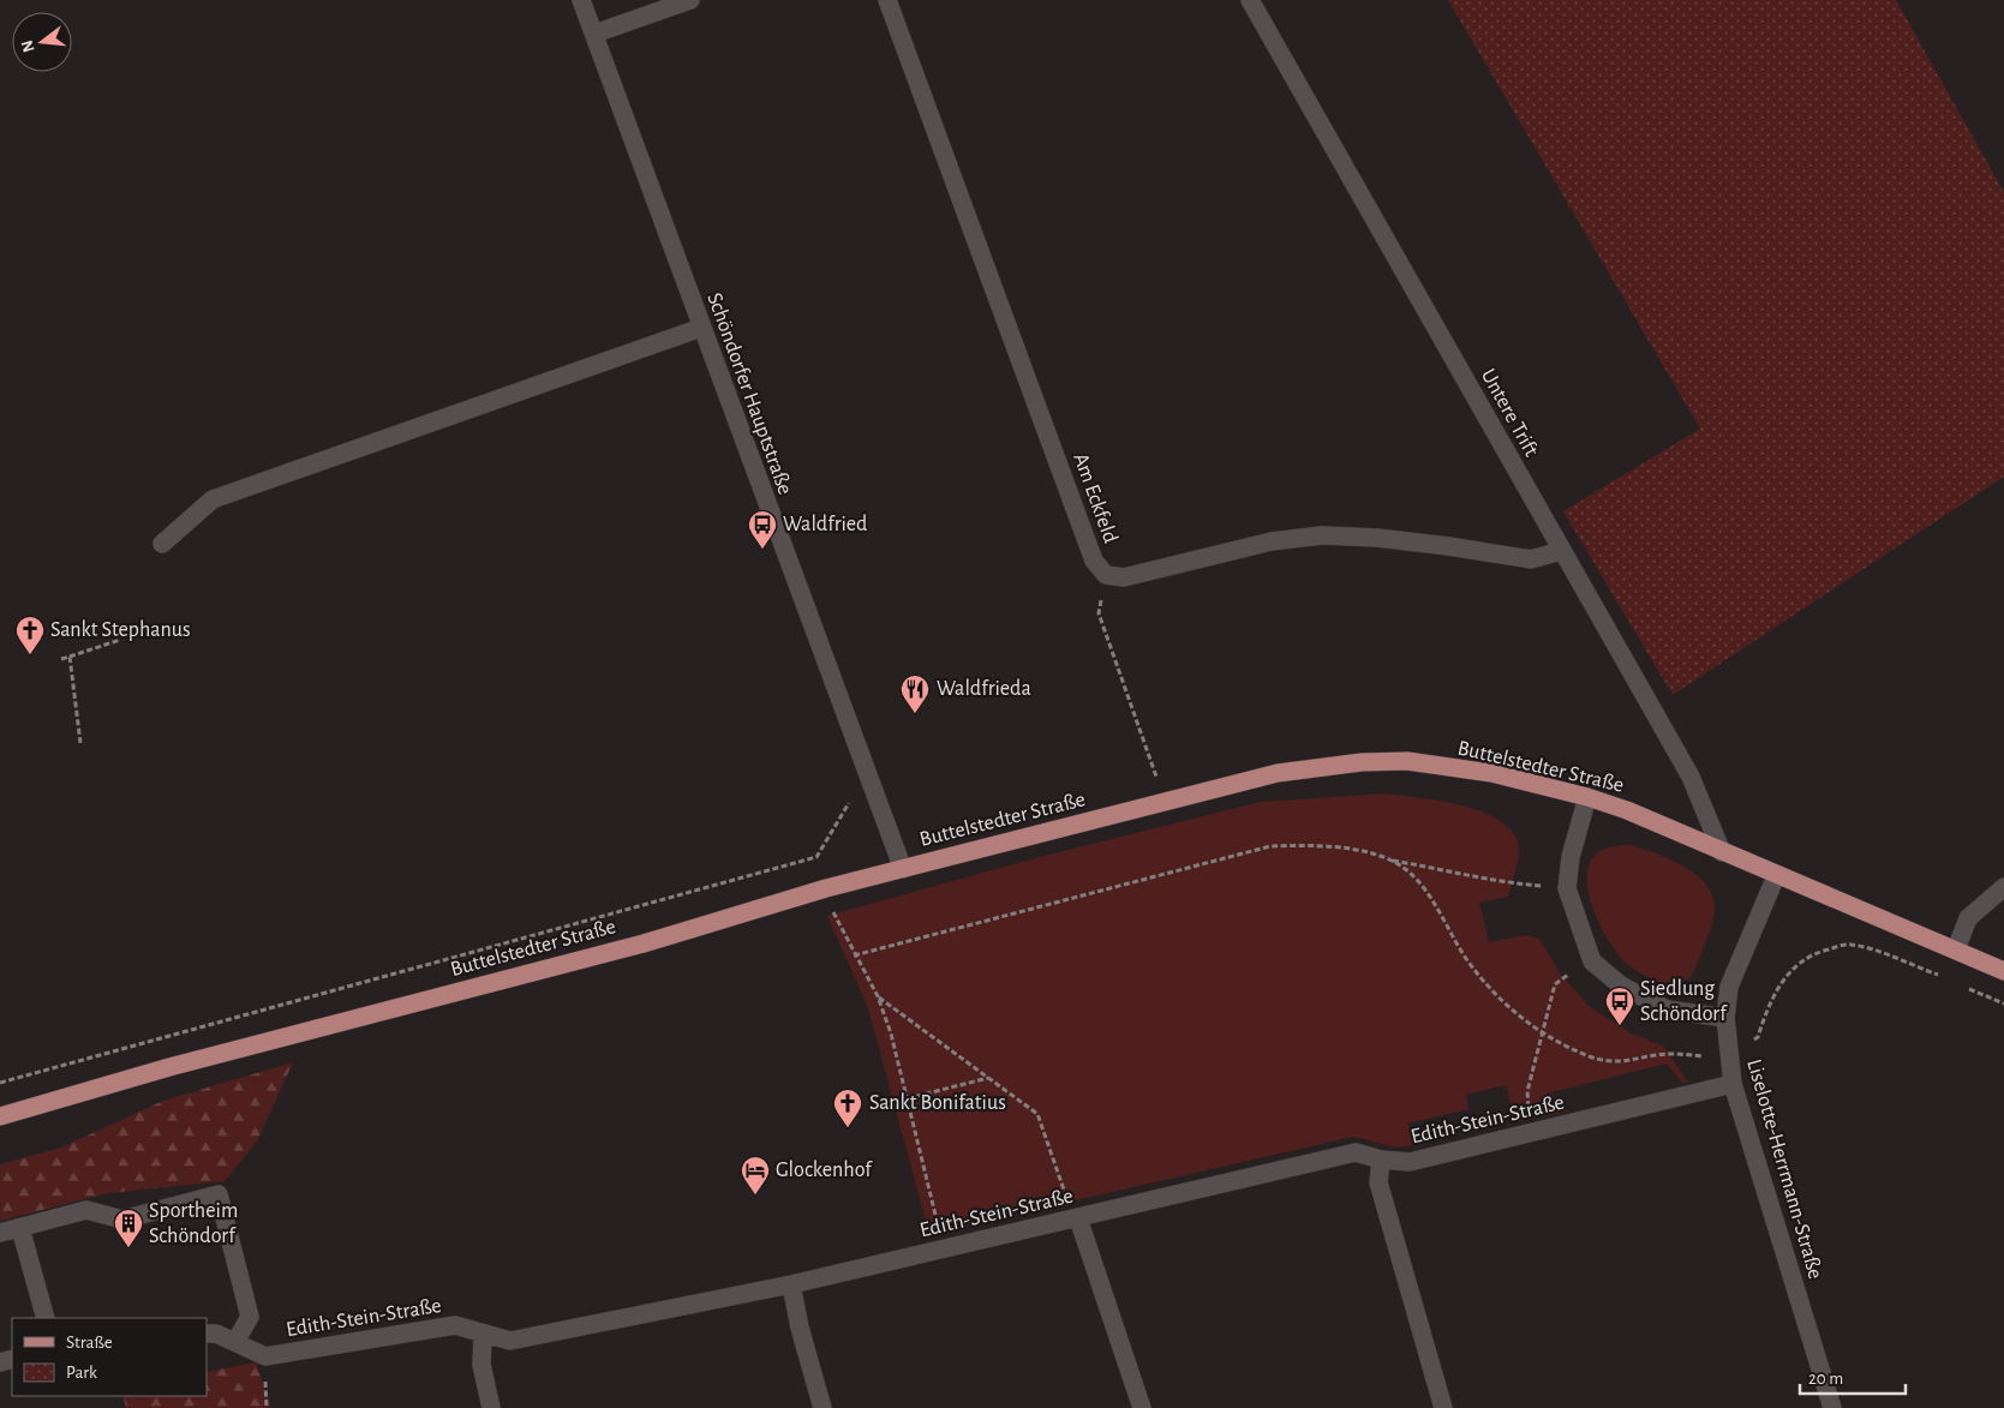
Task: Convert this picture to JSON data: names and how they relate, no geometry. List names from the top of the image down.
{
  "streets": {
    "main road": ["Buttelstedter Straße"],
    "street": [
      "Schöndorfer Hauptstraße",
      "Untere Trift",
      "Am Eckfeld",
      "Edith-Stein-Straße",
      "Liselotte-Herrmann-Straße"
    ]
  },
  "crossings": [
    ["Schöndorfer Hauptstraße", "Buttelstedter Straße"],
    ["Untere Trift", "Am Eckfeld"],
    ["Untere Trift", "Buttelstedter Straße"],
    ["Buttelstedter Straße", "Liselotte-Herrmann-Straße"],
    ["Edith-Stein-Straße", "Liselotte-Herrmann-Straße"]
  ],
  "places": {
    "bus stop": ["Waldfried", "Siedlung Schöndorf"],
    "church": ["Sankt Stephanus", "Sankt Bonifatius"],
    "restaurant": ["Waldfrieda"],
    "hotel": ["Glockenhof"],
    "building": ["Sportheim Schöndorf"]
  },
  "legend": ["Straße", "Park"],
  "scale_bar": "20 m",
  "north": "left"
}
